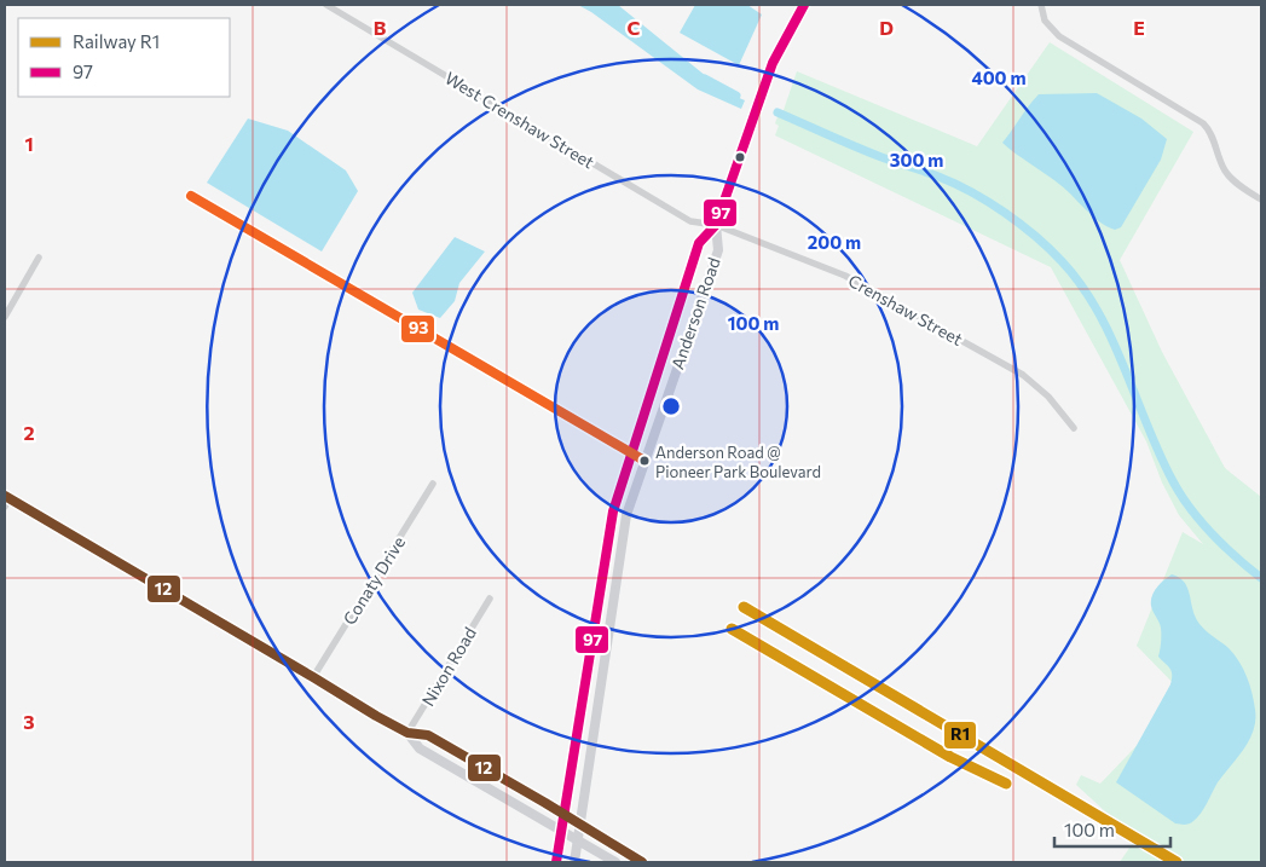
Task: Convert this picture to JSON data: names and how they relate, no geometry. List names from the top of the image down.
{
  "streets": {
    "main road": ["Anderson Road"],
    "street": [
      "West Crenshaw Street",
      "Crenshaw Street",
      "Conaty Drive",
      "Nixon Road"
    ]
  },
  "crossings": [
    ["West Crenshaw Street", "Crenshaw Street"],
    ["West Crenshaw Street", "Anderson Road"],
    ["Crenshaw Street", "Anderson Road"]
  ],
  "places": ["Anderson Road @ Pioneer Park Boulevard"],
  "lines": [
    "transit line 97",
    "transit line 93",
    "transit line 12",
    "rail line R1"
  ],
  "legend": ["Railway R1", "97"],
  "scale_bar": "100 m",
  "grid": {
    "columns": [
      "B",
      "C",
      "D",
      "E"
    ],
    "rows": ["1", "2", "3"]
  },
  "rings": [
    "400 m",
    "300 m",
    "200 m",
    "100 m"
  ]
}
